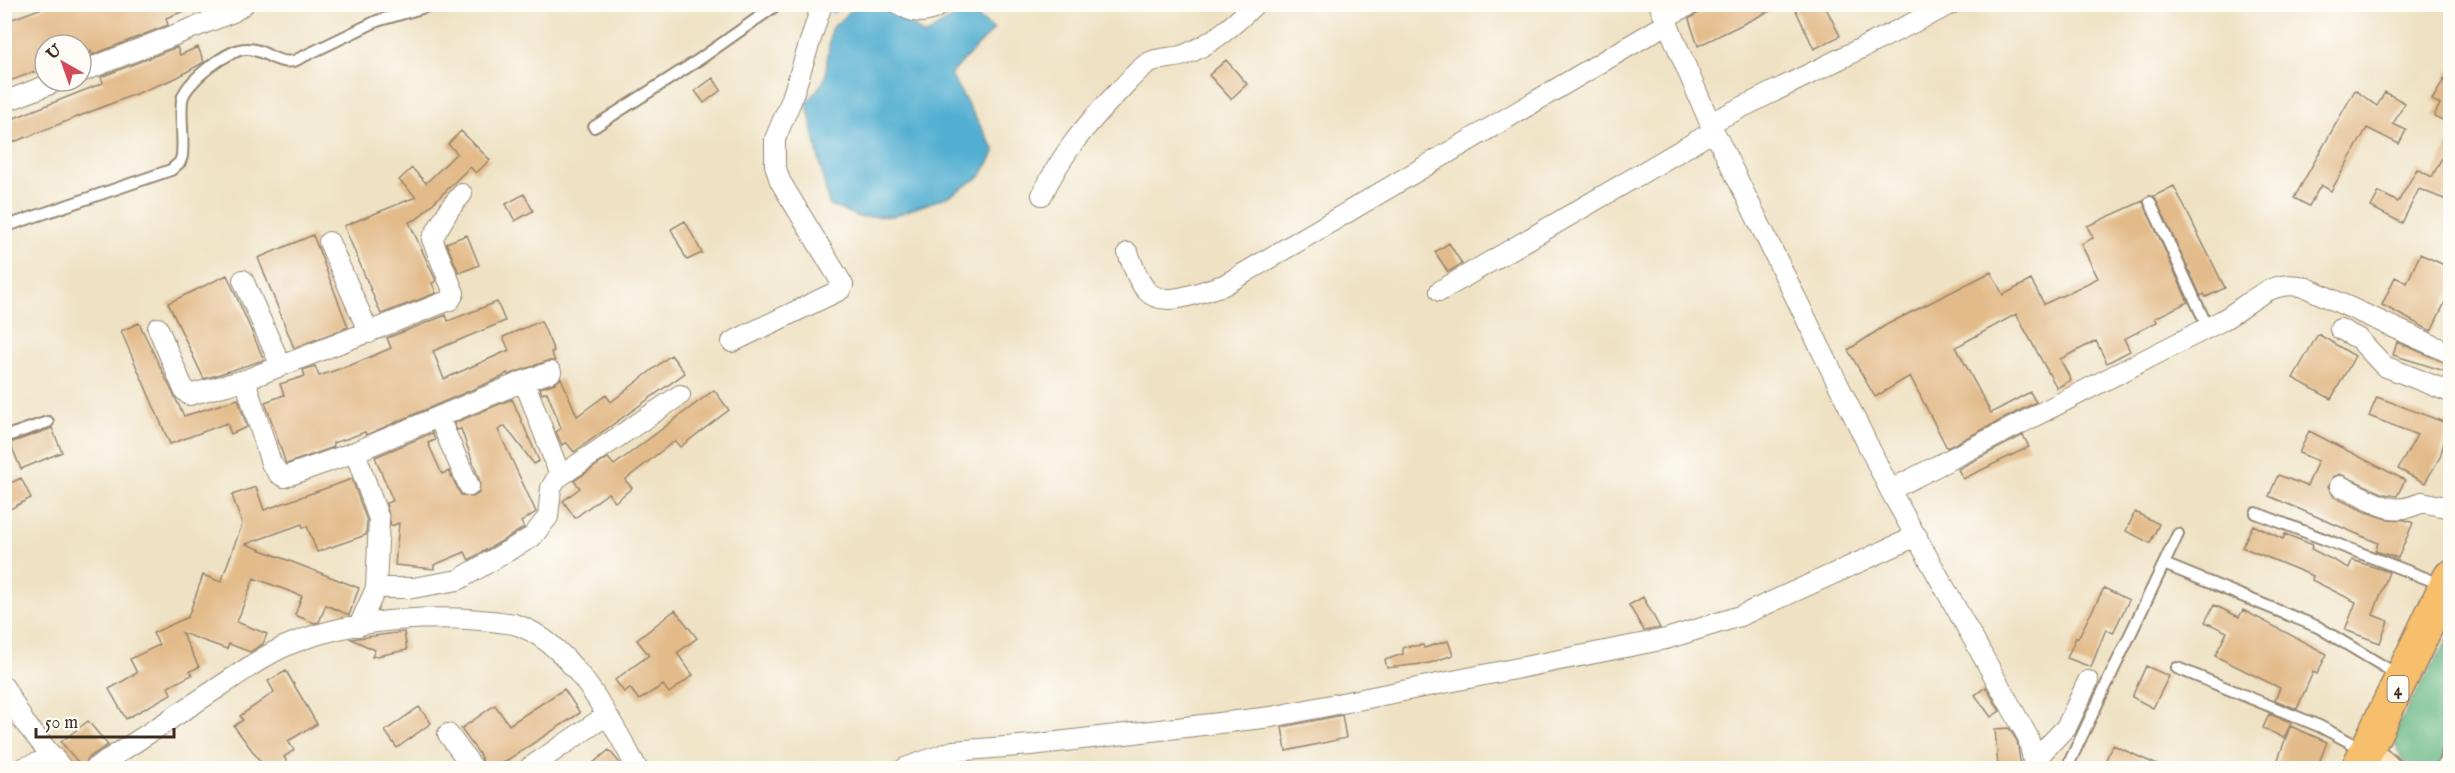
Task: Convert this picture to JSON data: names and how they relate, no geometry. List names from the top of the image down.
{
  "streets": {
    "highway": ["4"]
  },
  "scale_bar": "50 m",
  "north": "top left"
}
